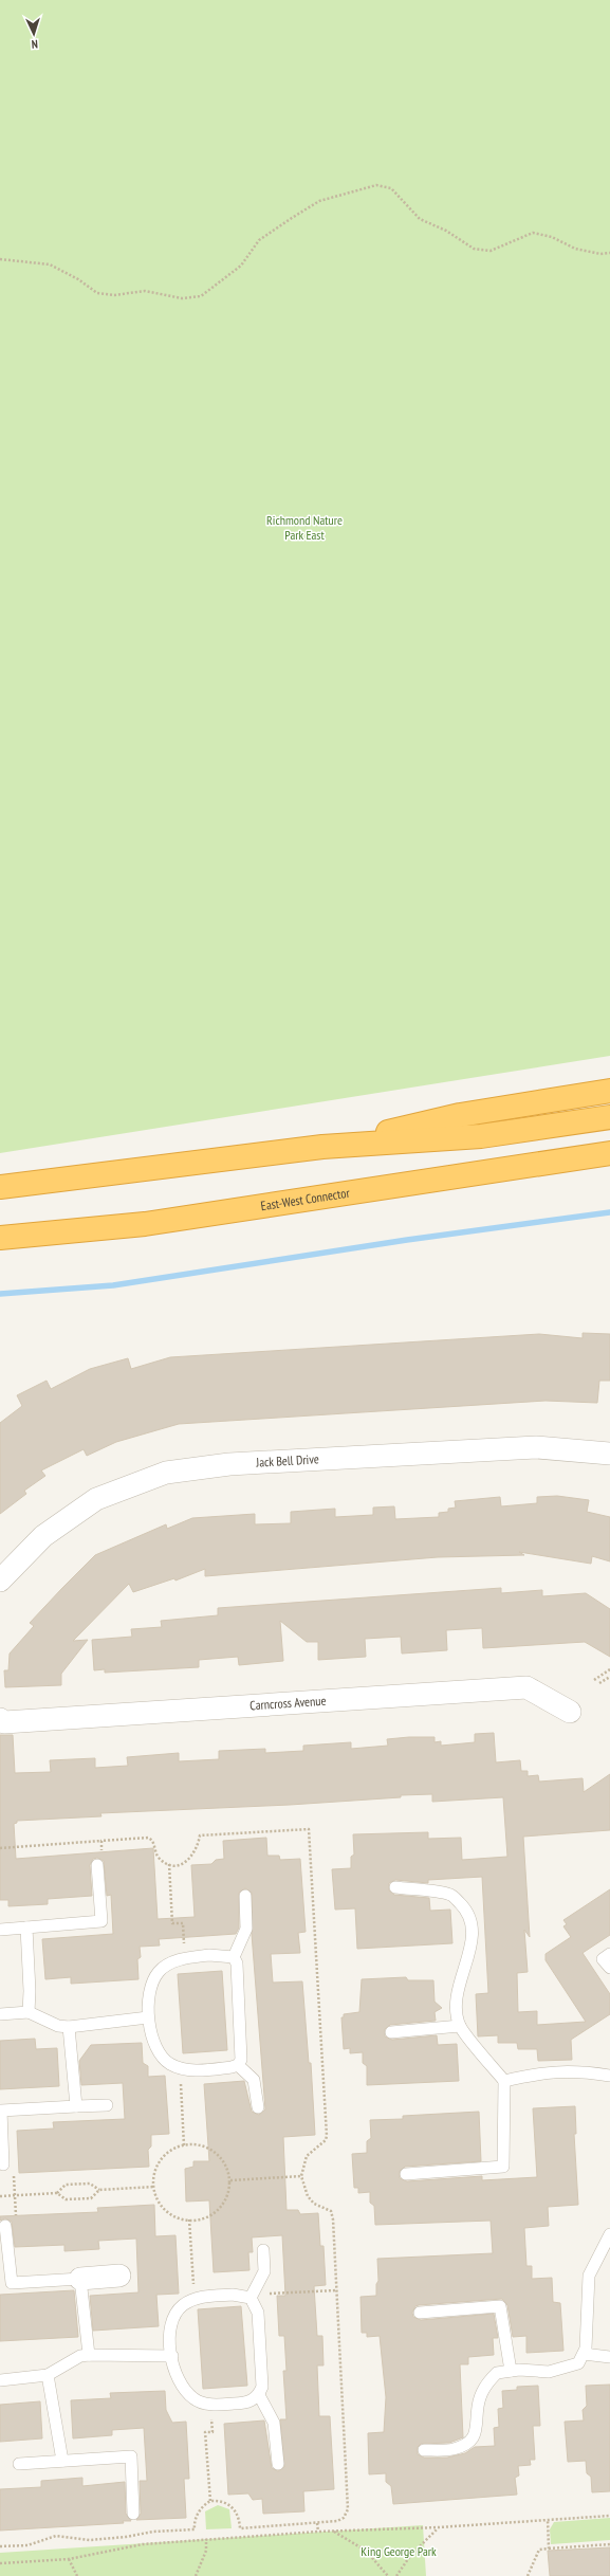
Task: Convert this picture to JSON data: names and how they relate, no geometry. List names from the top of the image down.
{
  "streets": {
    "highway": ["East-West Connector"],
    "street": ["Jack Bell Drive", "Carncross Avenue"]
  },
  "parks": ["Richmond Nature Park East", "King George Park"],
  "north": "bottom"
}
